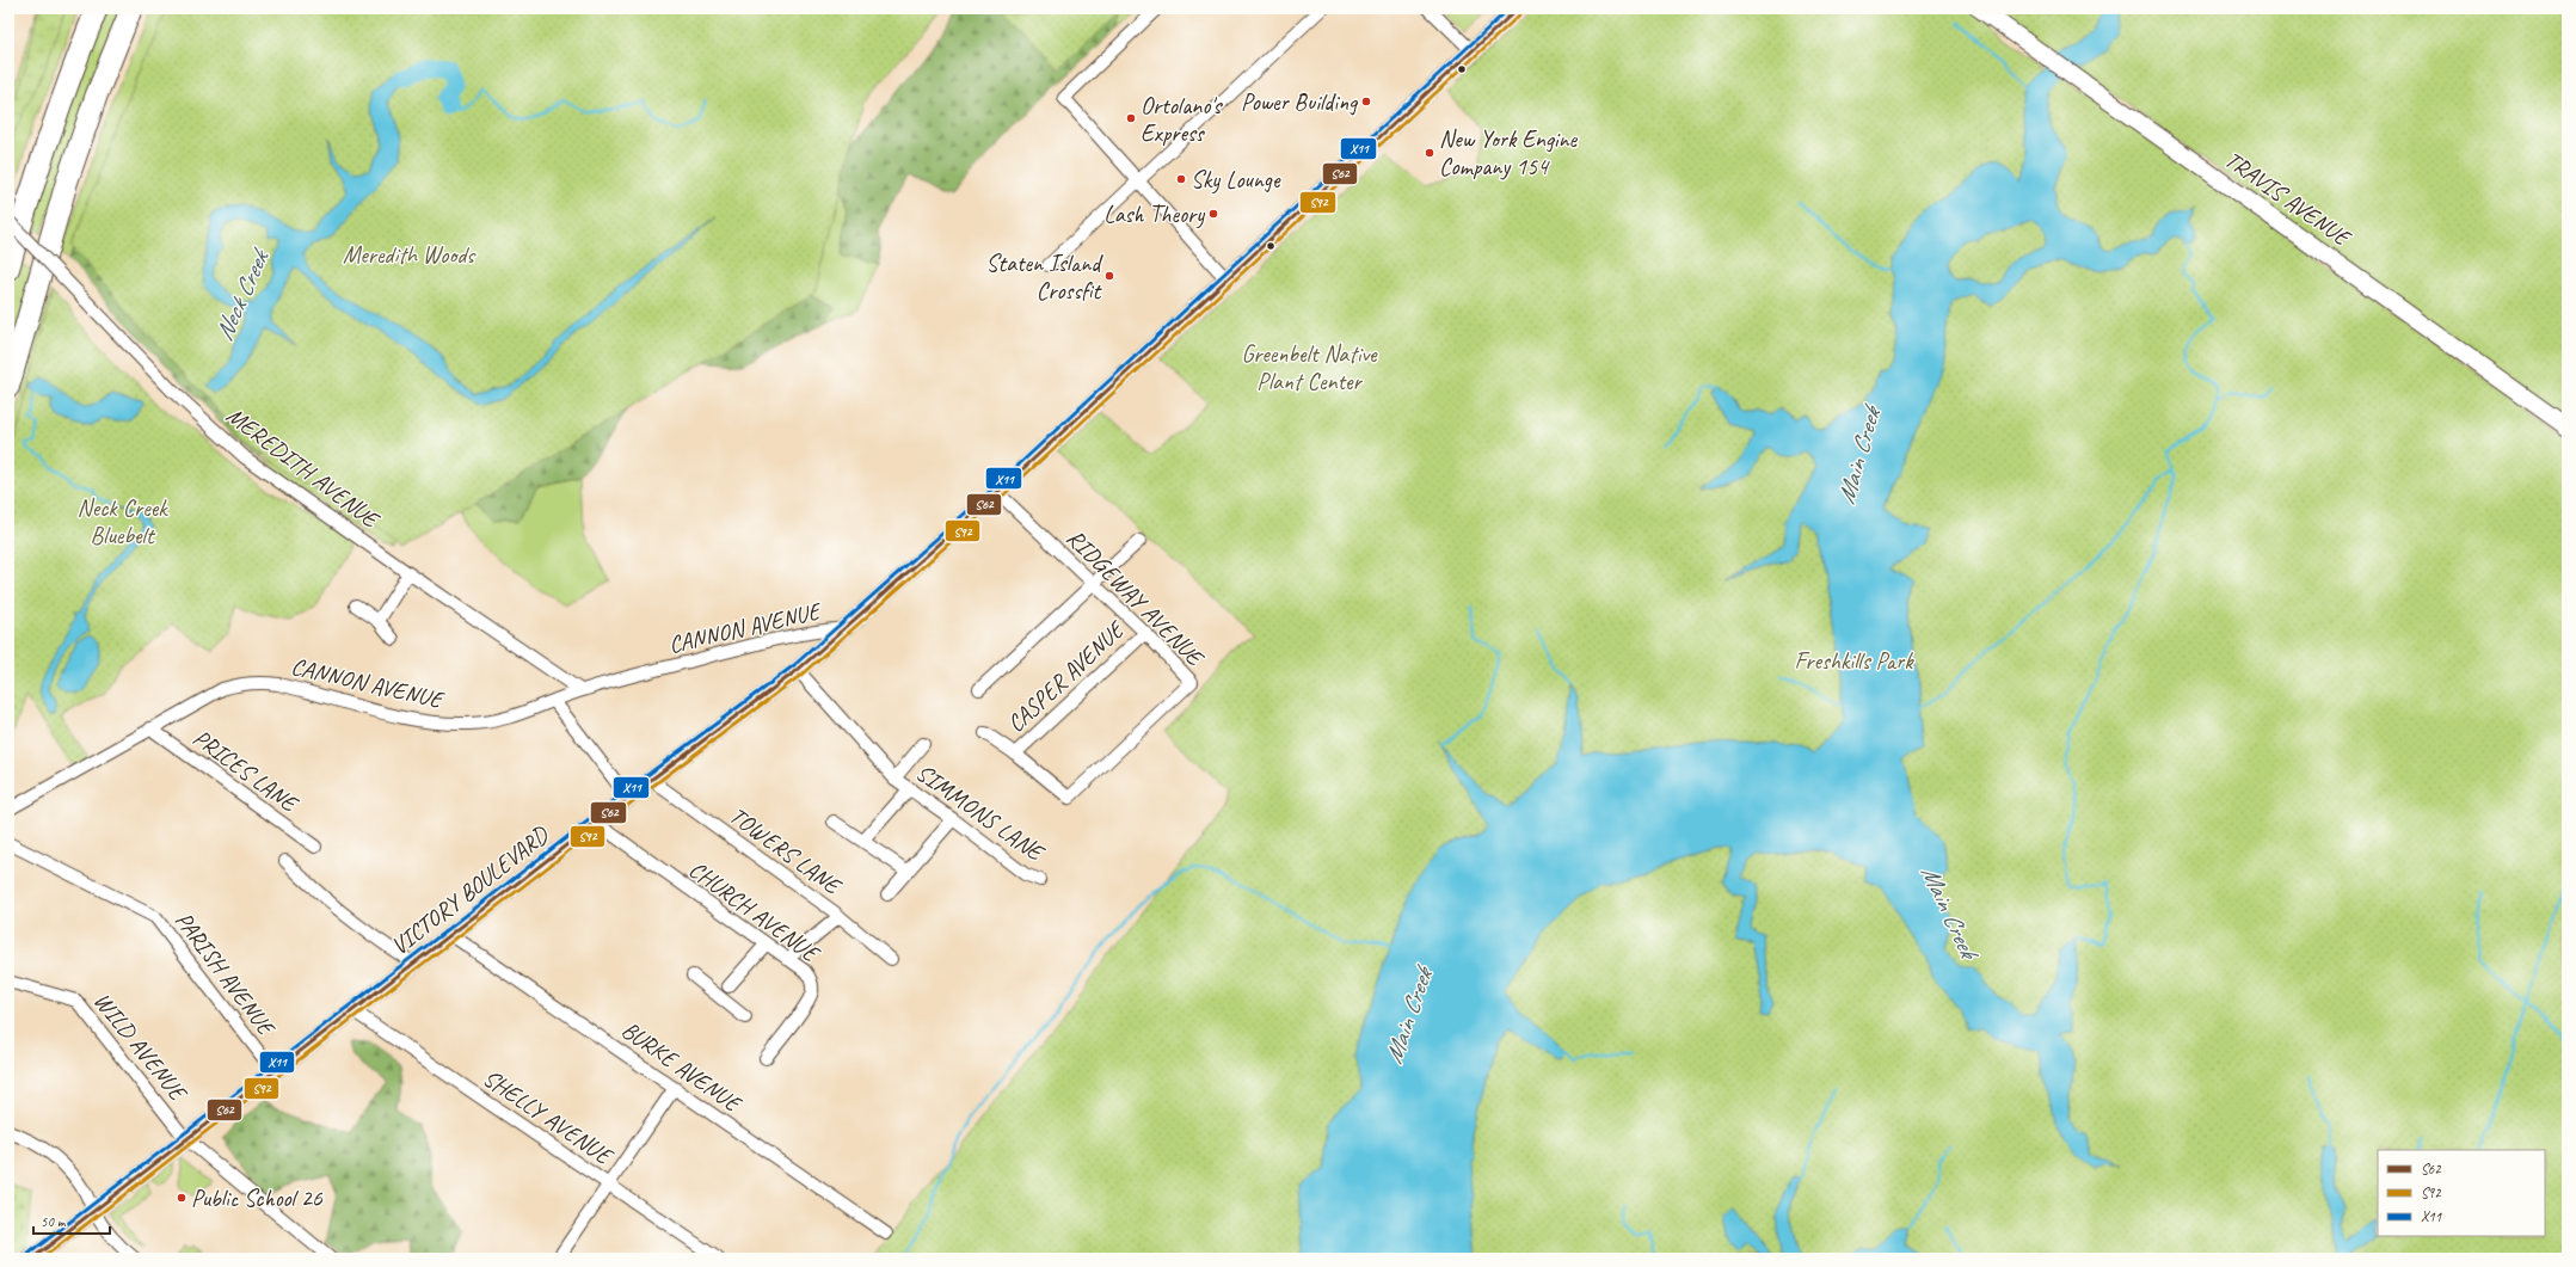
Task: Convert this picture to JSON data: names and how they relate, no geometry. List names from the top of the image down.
{
  "streets": {
    "main road": ["TRAVIS AVENUE", "VICTORY BOULEVARD"],
    "street": [
      "MEREDITH AVENUE",
      "RIDGEWAY AVENUE",
      "CANNON AVENUE",
      "CASPER AVENUE",
      "PRICES LANE",
      "SIMMONS LANE",
      "TOWERS LANE",
      "CHURCH AVENUE",
      "PARISH AVENUE",
      "WILD AVENUE",
      "BURKE AVENUE",
      "SHELLY AVENUE"
    ]
  },
  "crossings": [
    ["MEREDITH AVENUE", "CANNON AVENUE"],
    ["RIDGEWAY AVENUE", "CASPER AVENUE"],
    ["RIDGEWAY AVENUE", "VICTORY BOULEVARD"],
    ["CANNON AVENUE", "PRICES LANE"],
    ["CANNON AVENUE", "VICTORY BOULEVARD"],
    ["SIMMONS LANE", "VICTORY BOULEVARD"],
    ["TOWERS LANE", "VICTORY BOULEVARD"],
    ["VICTORY BOULEVARD", "CHURCH AVENUE"],
    ["VICTORY BOULEVARD", "PARISH AVENUE"],
    ["VICTORY BOULEVARD", "WILD AVENUE"],
    ["VICTORY BOULEVARD", "BURKE AVENUE"],
    ["VICTORY BOULEVARD", "SHELLY AVENUE"]
  ],
  "water": ["Neck Creek", "Main Creek"],
  "parks": [
    "Meredith Woods",
    "Greenbelt Native Plant Center",
    "Neck Creek Bluebelt",
    "Freshkills Park"
  ],
  "places": [
    "Power Building",
    "Ortolano's Express",
    "New York Engine Company 154",
    "Sky Lounge",
    "Lash Theory",
    "Staten Island Crossfit",
    "Public School 26"
  ],
  "lines": ["transit line S62", "transit line X11", "transit line S92"],
  "legend": ["S62", "S92", "X11"],
  "scale_bar": "50 m"
}
